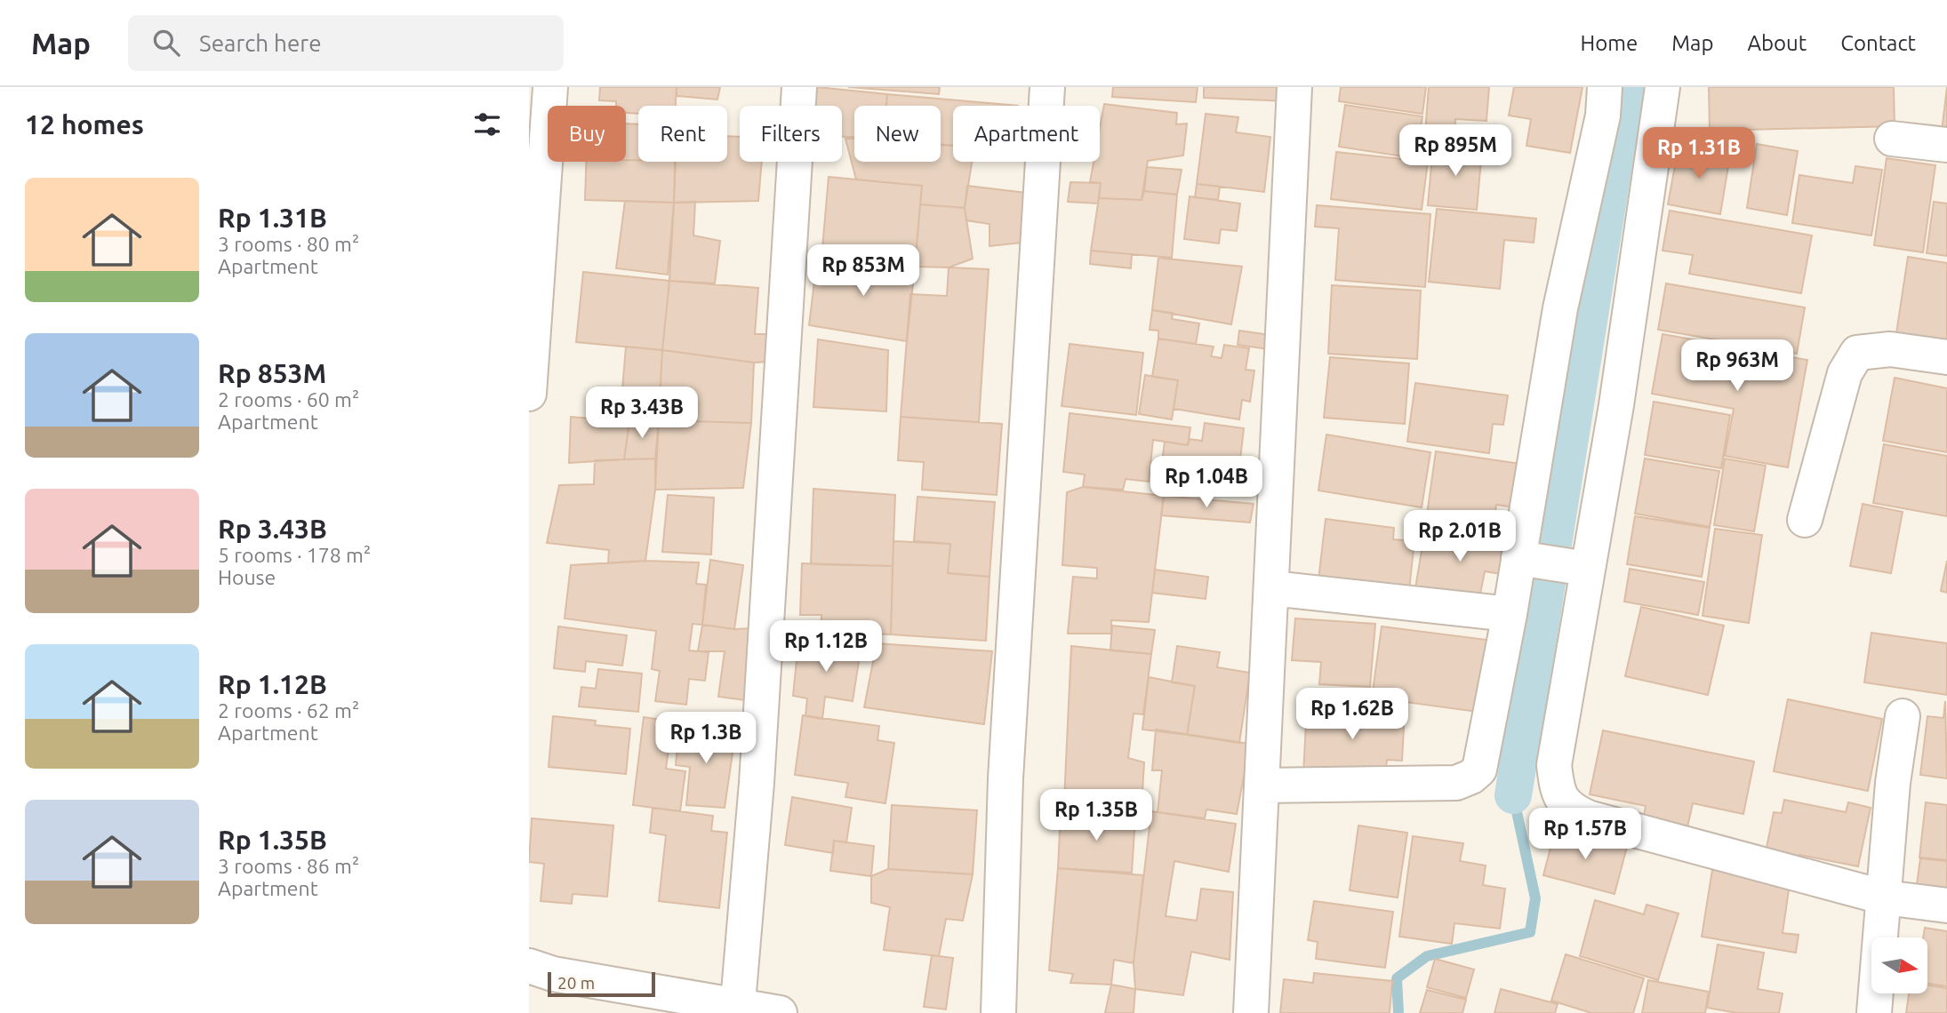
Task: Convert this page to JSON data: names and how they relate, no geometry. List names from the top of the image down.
{
  "scale_bar": "20 m",
  "north": "right",
  "page": {
    "header": "Map",
    "search": "Search here",
    "nav": [
      "Home",
      "Map",
      "About",
      "Contact"
    ],
    "heading": "12 homes",
    "chip": [
      "Buy",
      "Rent",
      "Filters",
      "New",
      "Apartment"
    ],
    "price": [
      "Rp 895M",
      "Rp 1.31B",
      "Rp 853M",
      "Rp 963M",
      "Rp 3.43B",
      "Rp 1.04B",
      "Rp 2.01B",
      "Rp 1.12B",
      "Rp 1.62B",
      "Rp 1.3B",
      "Rp 1.35B",
      "Rp 1.57B"
    ],
    "list": [
      {
        "name": "Rp 1.31B",
        "note": "3 rooms · 80 m² · Apartment"
      },
      {
        "name": "Rp 853M",
        "note": "2 rooms · 60 m² · Apartment"
      },
      {
        "name": "Rp 3.43B",
        "note": "5 rooms · 178 m² · House"
      },
      {
        "name": "Rp 1.12B",
        "note": "2 rooms · 62 m² · Apartment"
      },
      {
        "name": "Rp 1.35B",
        "note": "3 rooms · 86 m² · Apartment"
      }
    ],
    "scale": "20 m"
  }
}
